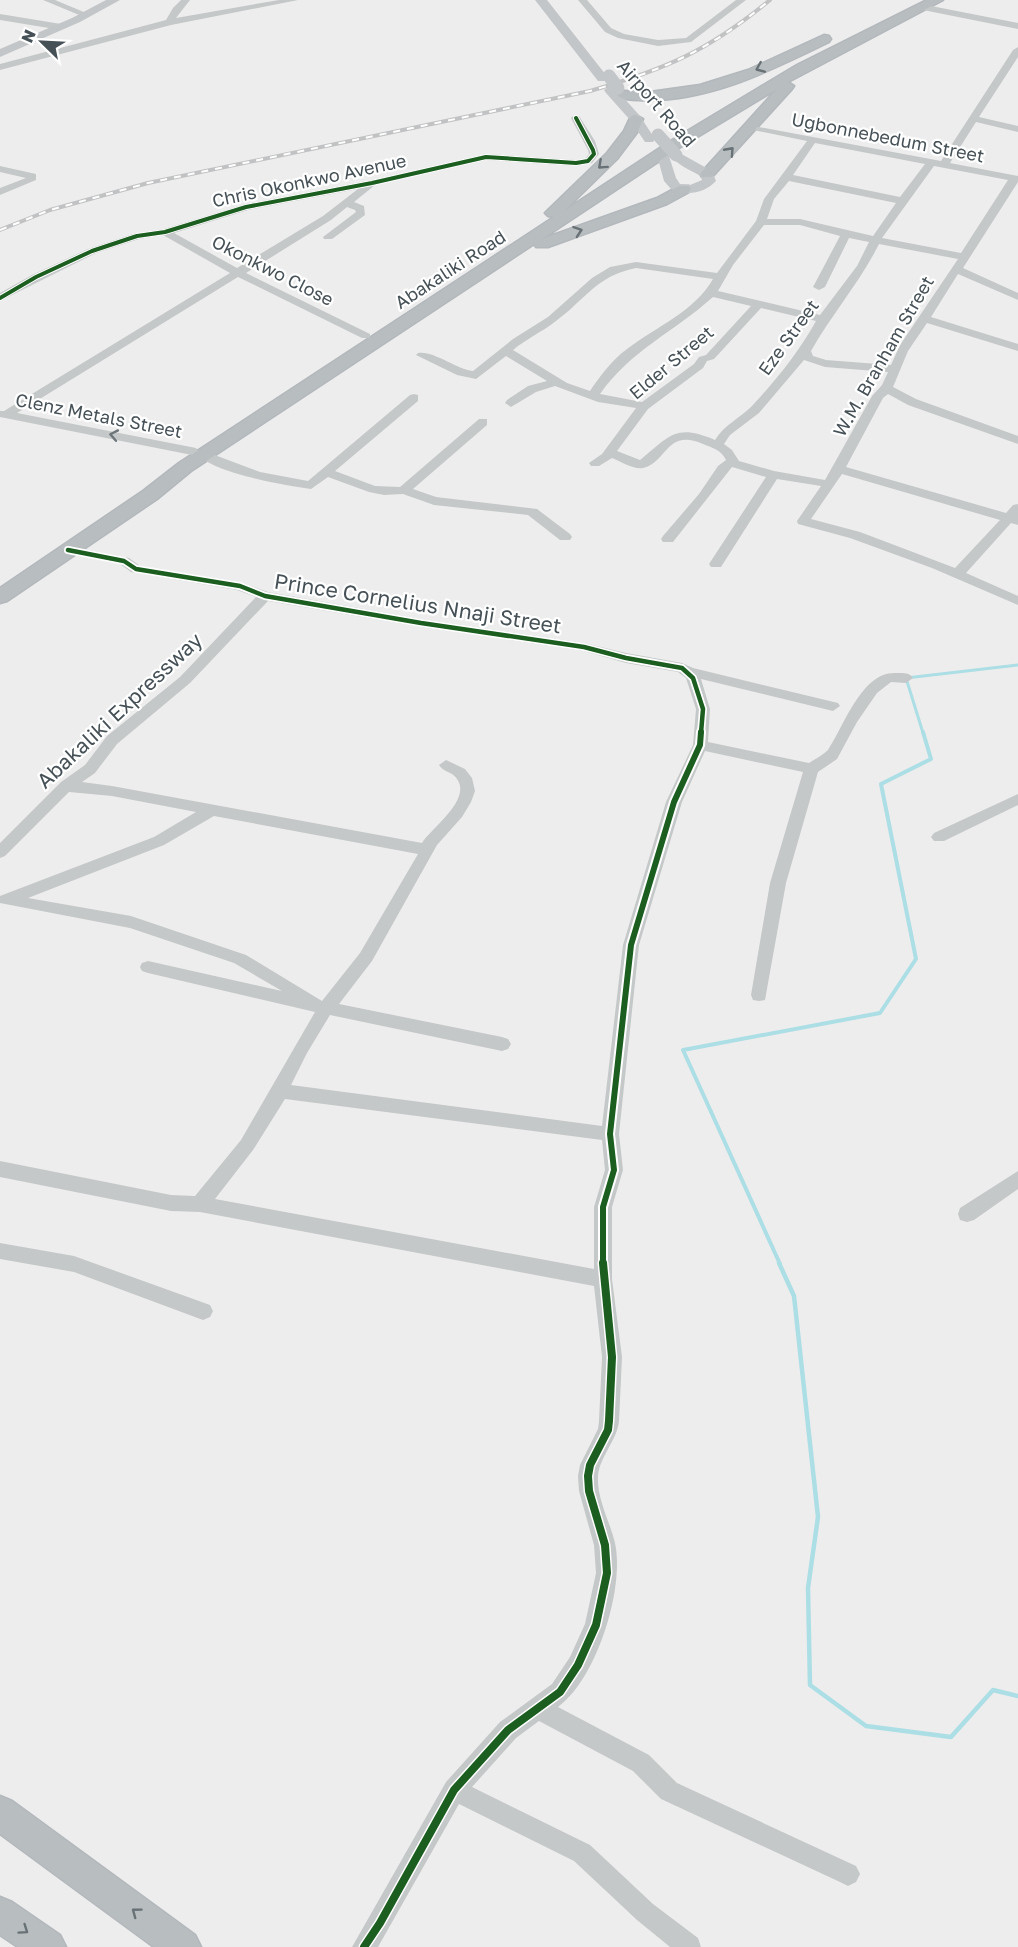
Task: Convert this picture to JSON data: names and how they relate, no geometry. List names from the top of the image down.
{
  "streets": {
    "highway": ["Abakaliki Road"],
    "main road": ["Airport Road"],
    "street": [
      "Ugbonnebedum Street",
      "Chris Okonkwo Avenue",
      "Okonkwo Close",
      "Eze Street",
      "W.M. Branham Street",
      "Elder Street",
      "Clenz Metals Street",
      "Prince Cornelius Nnaji Street",
      "Abakaliki Expressway"
    ]
  },
  "crossings": [
    ["Ugbonnebedum Street", "Eze Street"],
    ["Ugbonnebedum Street", "W.M. Branham Street"],
    ["Chris Okonkwo Avenue", "Okonkwo Close"],
    ["Abakaliki Road", "Okonkwo Close"],
    ["Abakaliki Road", "Clenz Metals Street"],
    ["Abakaliki Road", "Prince Cornelius Nnaji Street"],
    ["Prince Cornelius Nnaji Street", "Abakaliki Expressway"]
  ],
  "one_way": ["Clenz Metals Street"],
  "north": "top left"
}
